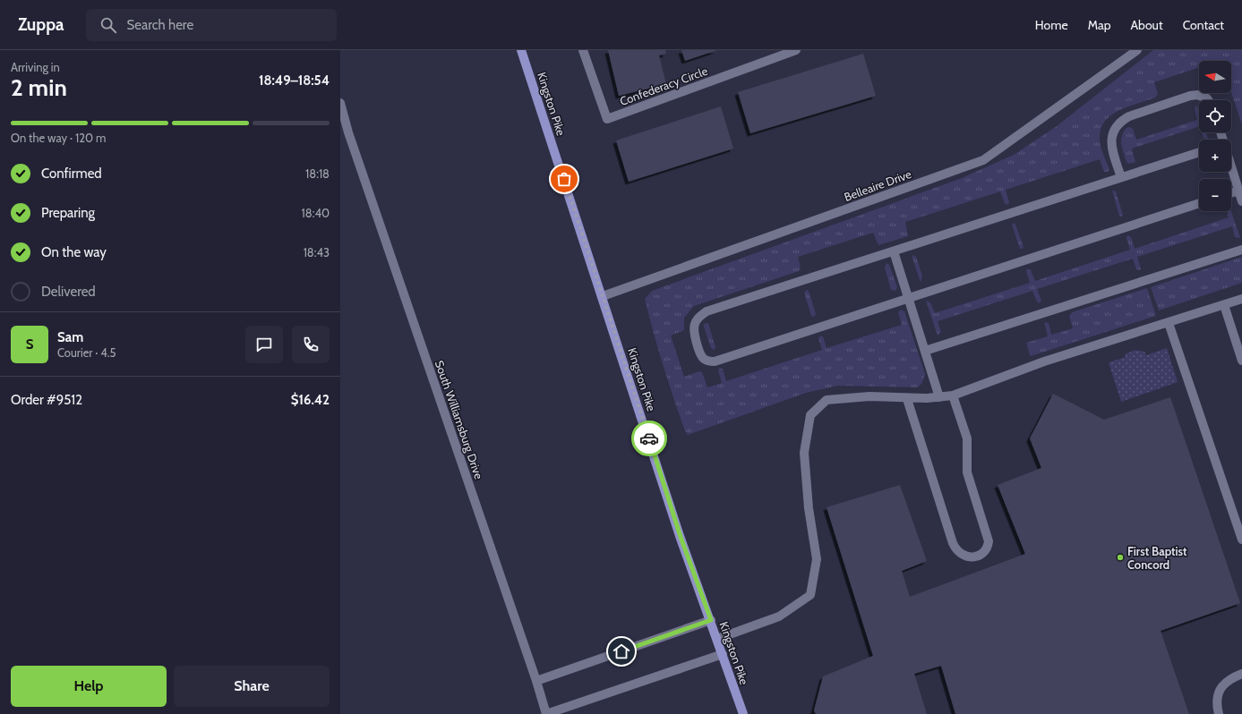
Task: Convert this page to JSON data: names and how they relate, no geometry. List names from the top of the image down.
{
  "streets": {
    "main road": ["Kingston Pike"],
    "street": ["Confederacy Circle", "Belleaire Drive", "South Williamsburg Drive"]
  },
  "crossings": [
    ["Kingston Pike", "Belleaire Drive"]
  ],
  "places": ["First Baptist Concord"],
  "north": "left",
  "page": {
    "header": "Zuppa",
    "search": "Search here",
    "nav": [
      "Home",
      "Map",
      "About",
      "Contact"
    ],
    "heading": ["2 min", "Arriving in", "18:49–18:54"],
    "panel": [
      "Sam",
      "Courier · 4.5",
      "Order #9512",
      "$16.42"
    ],
    "map_buttons": ["+", "−"],
    "bar": "On the way · 120 m",
    "list": [
      ["Confirmed", "18:18"],
      ["Preparing", "18:40"],
      ["On the way", "18:43"],
      "Delivered"
    ],
    "round": "S",
    "buttons": ["Help", "Share"]
  }
}
